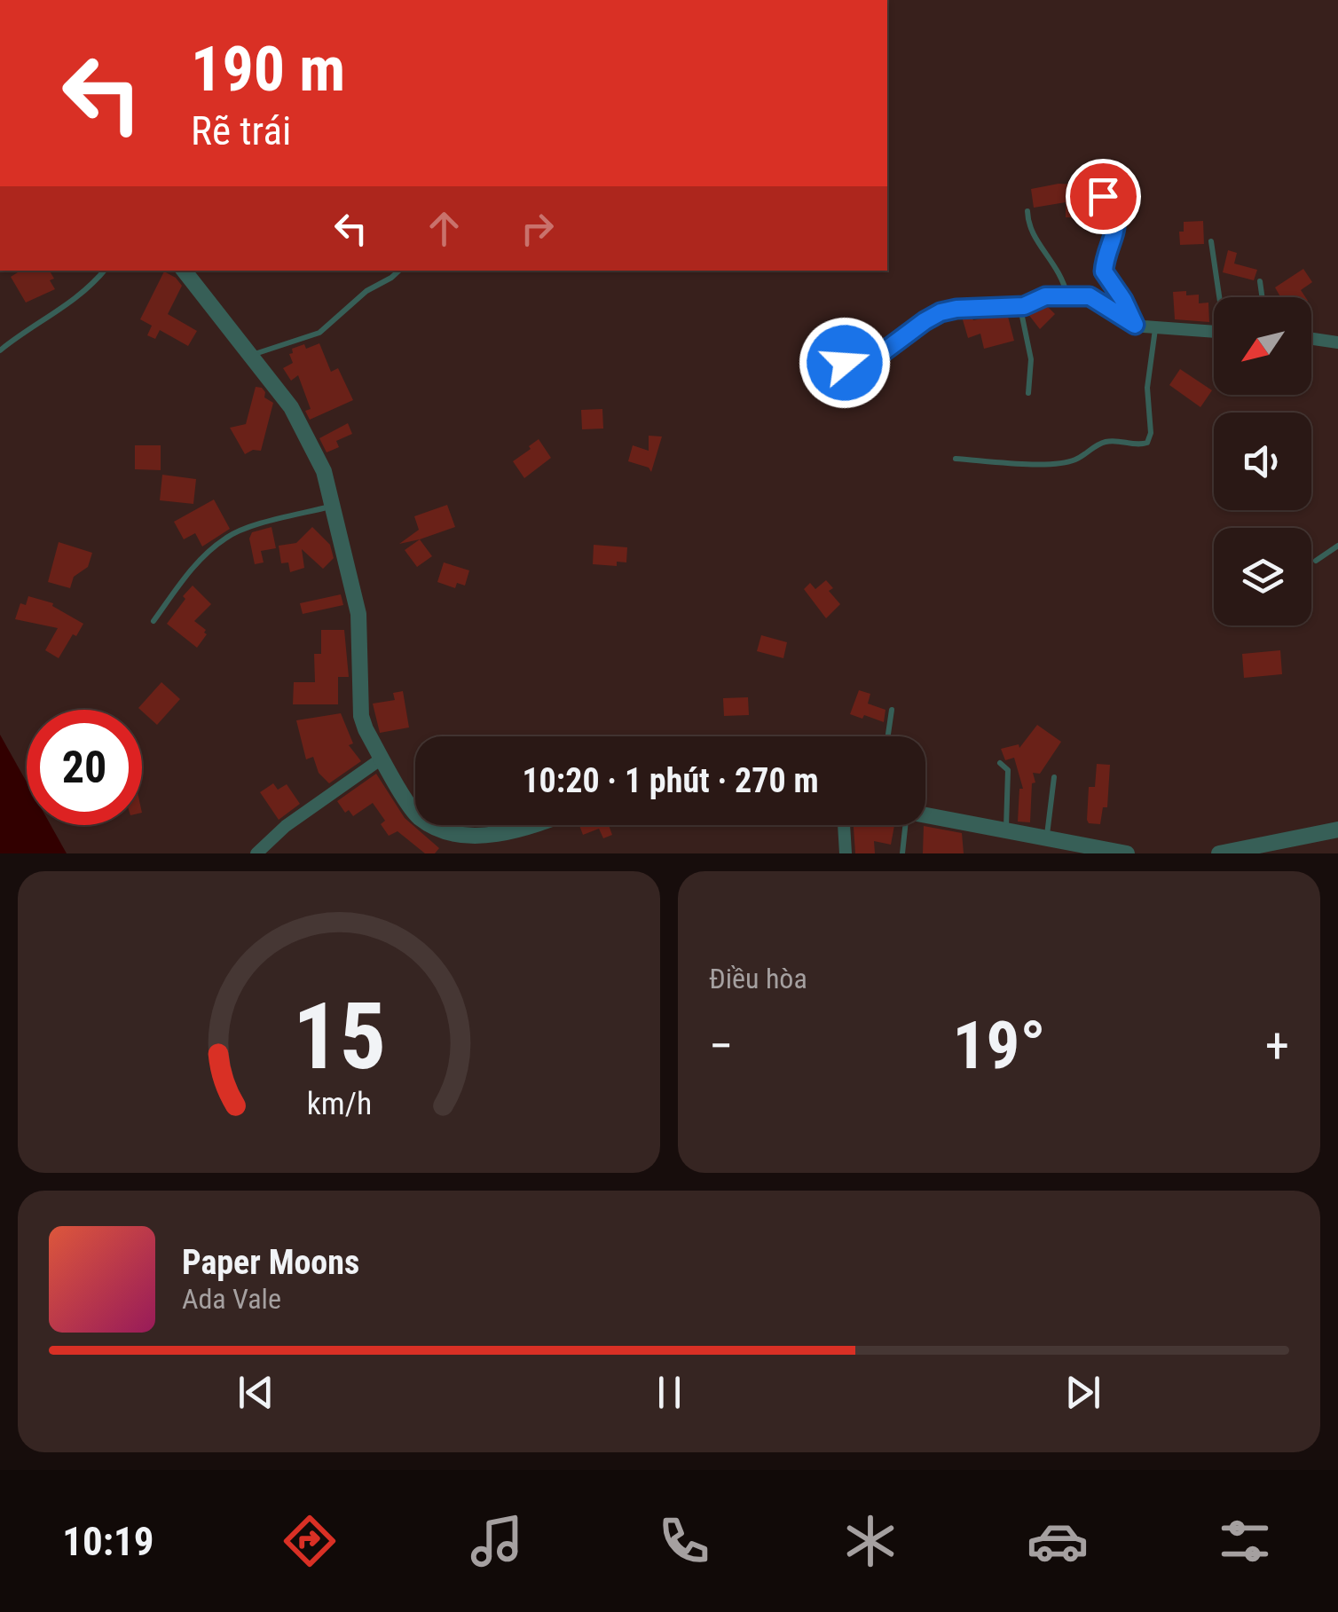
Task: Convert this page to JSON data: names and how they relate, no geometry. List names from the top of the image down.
{
  "north": "bottom left",
  "page": {
    "turn": ["190 m", "Rẽ trái"],
    "limit": "20",
    "trip": "10:20 · 1 phút · 270 m",
    "tile": "Điều hòa",
    "heat": ["−", "19°", "+"],
    "song": ["Paper Moons", "Ada Vale"],
    "tabs": "10:19",
    "gauge": ["15", "km/h"]
  }
}
